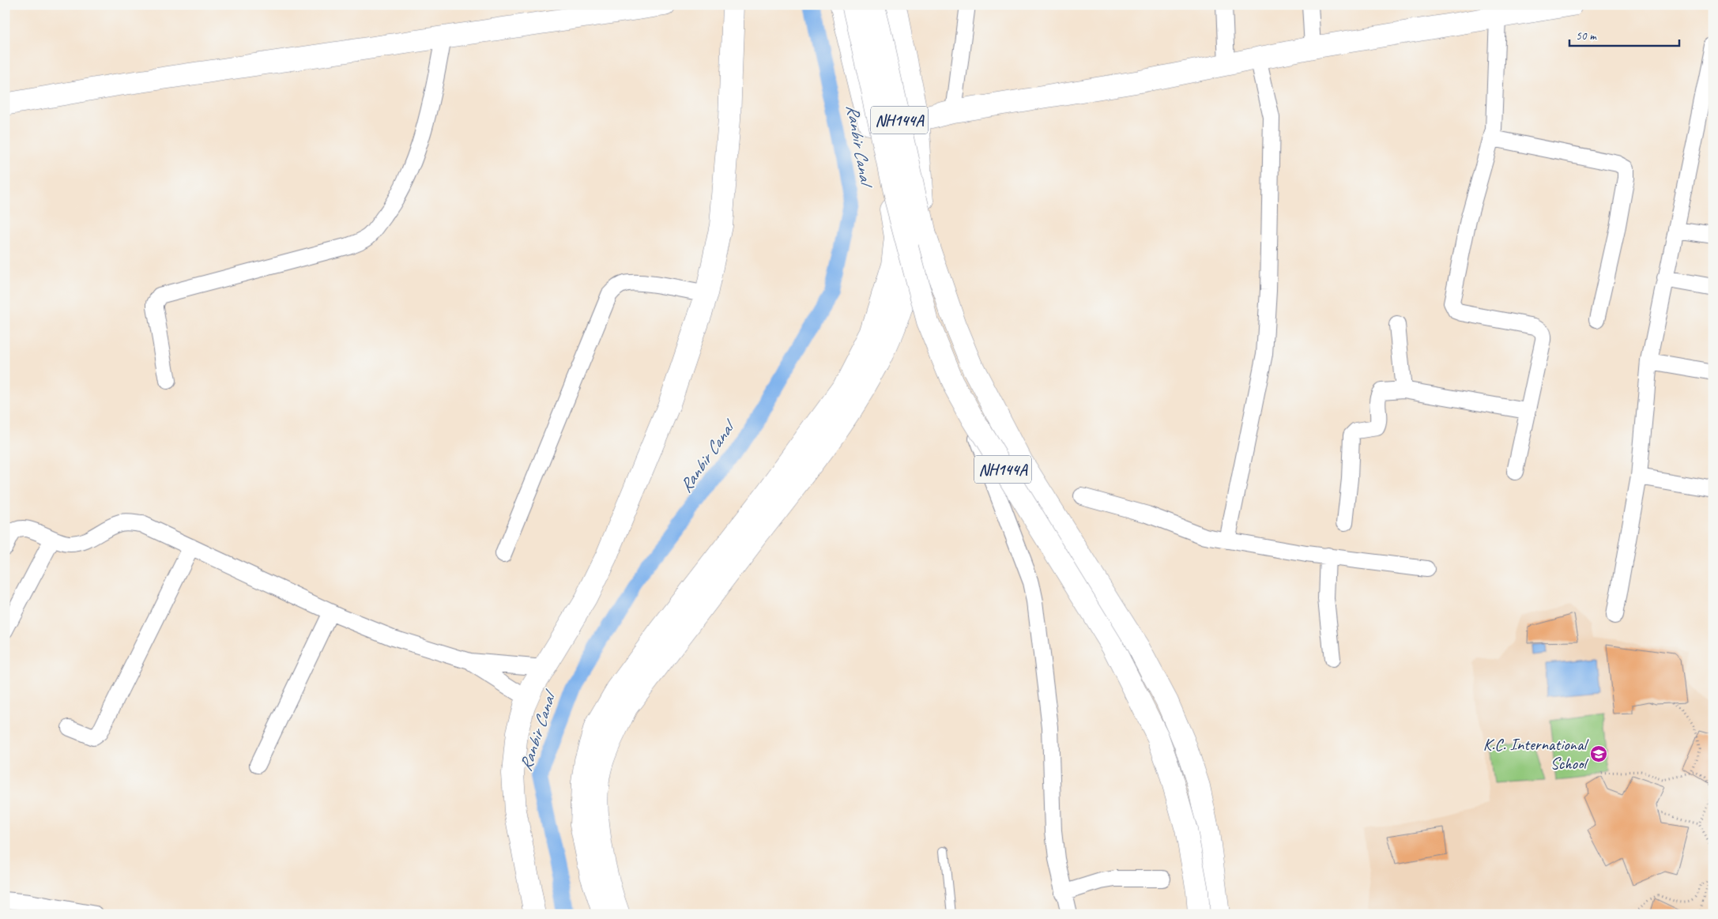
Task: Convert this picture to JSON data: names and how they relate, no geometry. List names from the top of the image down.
{
  "streets": {
    "main road": ["NH144A"]
  },
  "water": ["Ranbir Canal"],
  "places": {
    "school or university": ["K.C. International School"]
  },
  "scale_bar": "50 m"
}
